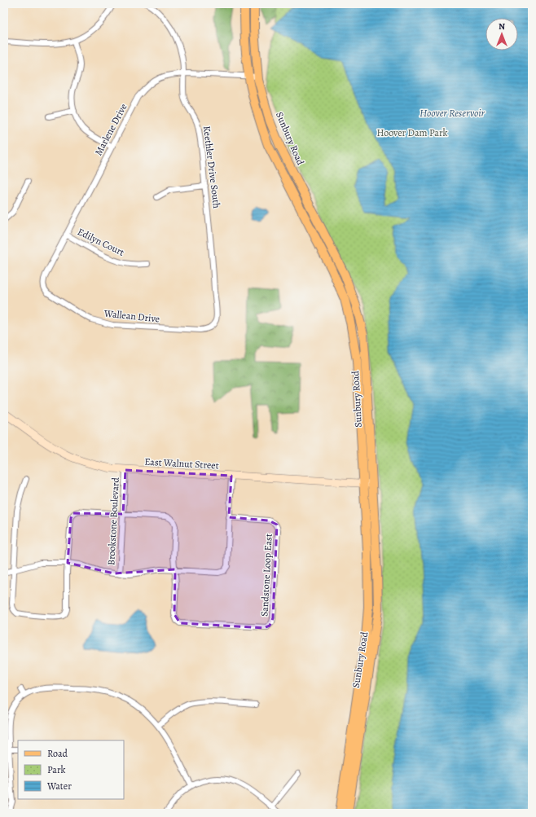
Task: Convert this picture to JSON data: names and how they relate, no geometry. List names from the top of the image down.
{
  "streets": {
    "main road": ["Sunbury Road", "East Walnut Street"],
    "street": [
      "Marlene Drive",
      "Keethler Drive South",
      "Edilyn Court",
      "Wallean Drive",
      "Brookstone Boulevard",
      "Sandstone Loop East"
    ]
  },
  "crossings": [
    ["Marlene Drive", "Sunbury Road"],
    ["Marlene Drive", "Keethler Drive South"],
    ["Marlene Drive", "Edilyn Court"],
    ["Marlene Drive", "Wallean Drive"],
    ["Sunbury Road", "East Walnut Street"],
    ["Keethler Drive South", "Wallean Drive"],
    ["East Walnut Street", "Brookstone Boulevard"]
  ],
  "water": ["Hoover Reservoir"],
  "parks": ["Hoover Dam Park"],
  "legend": ["Road", "Park", "Water"],
  "north": "top"
}
